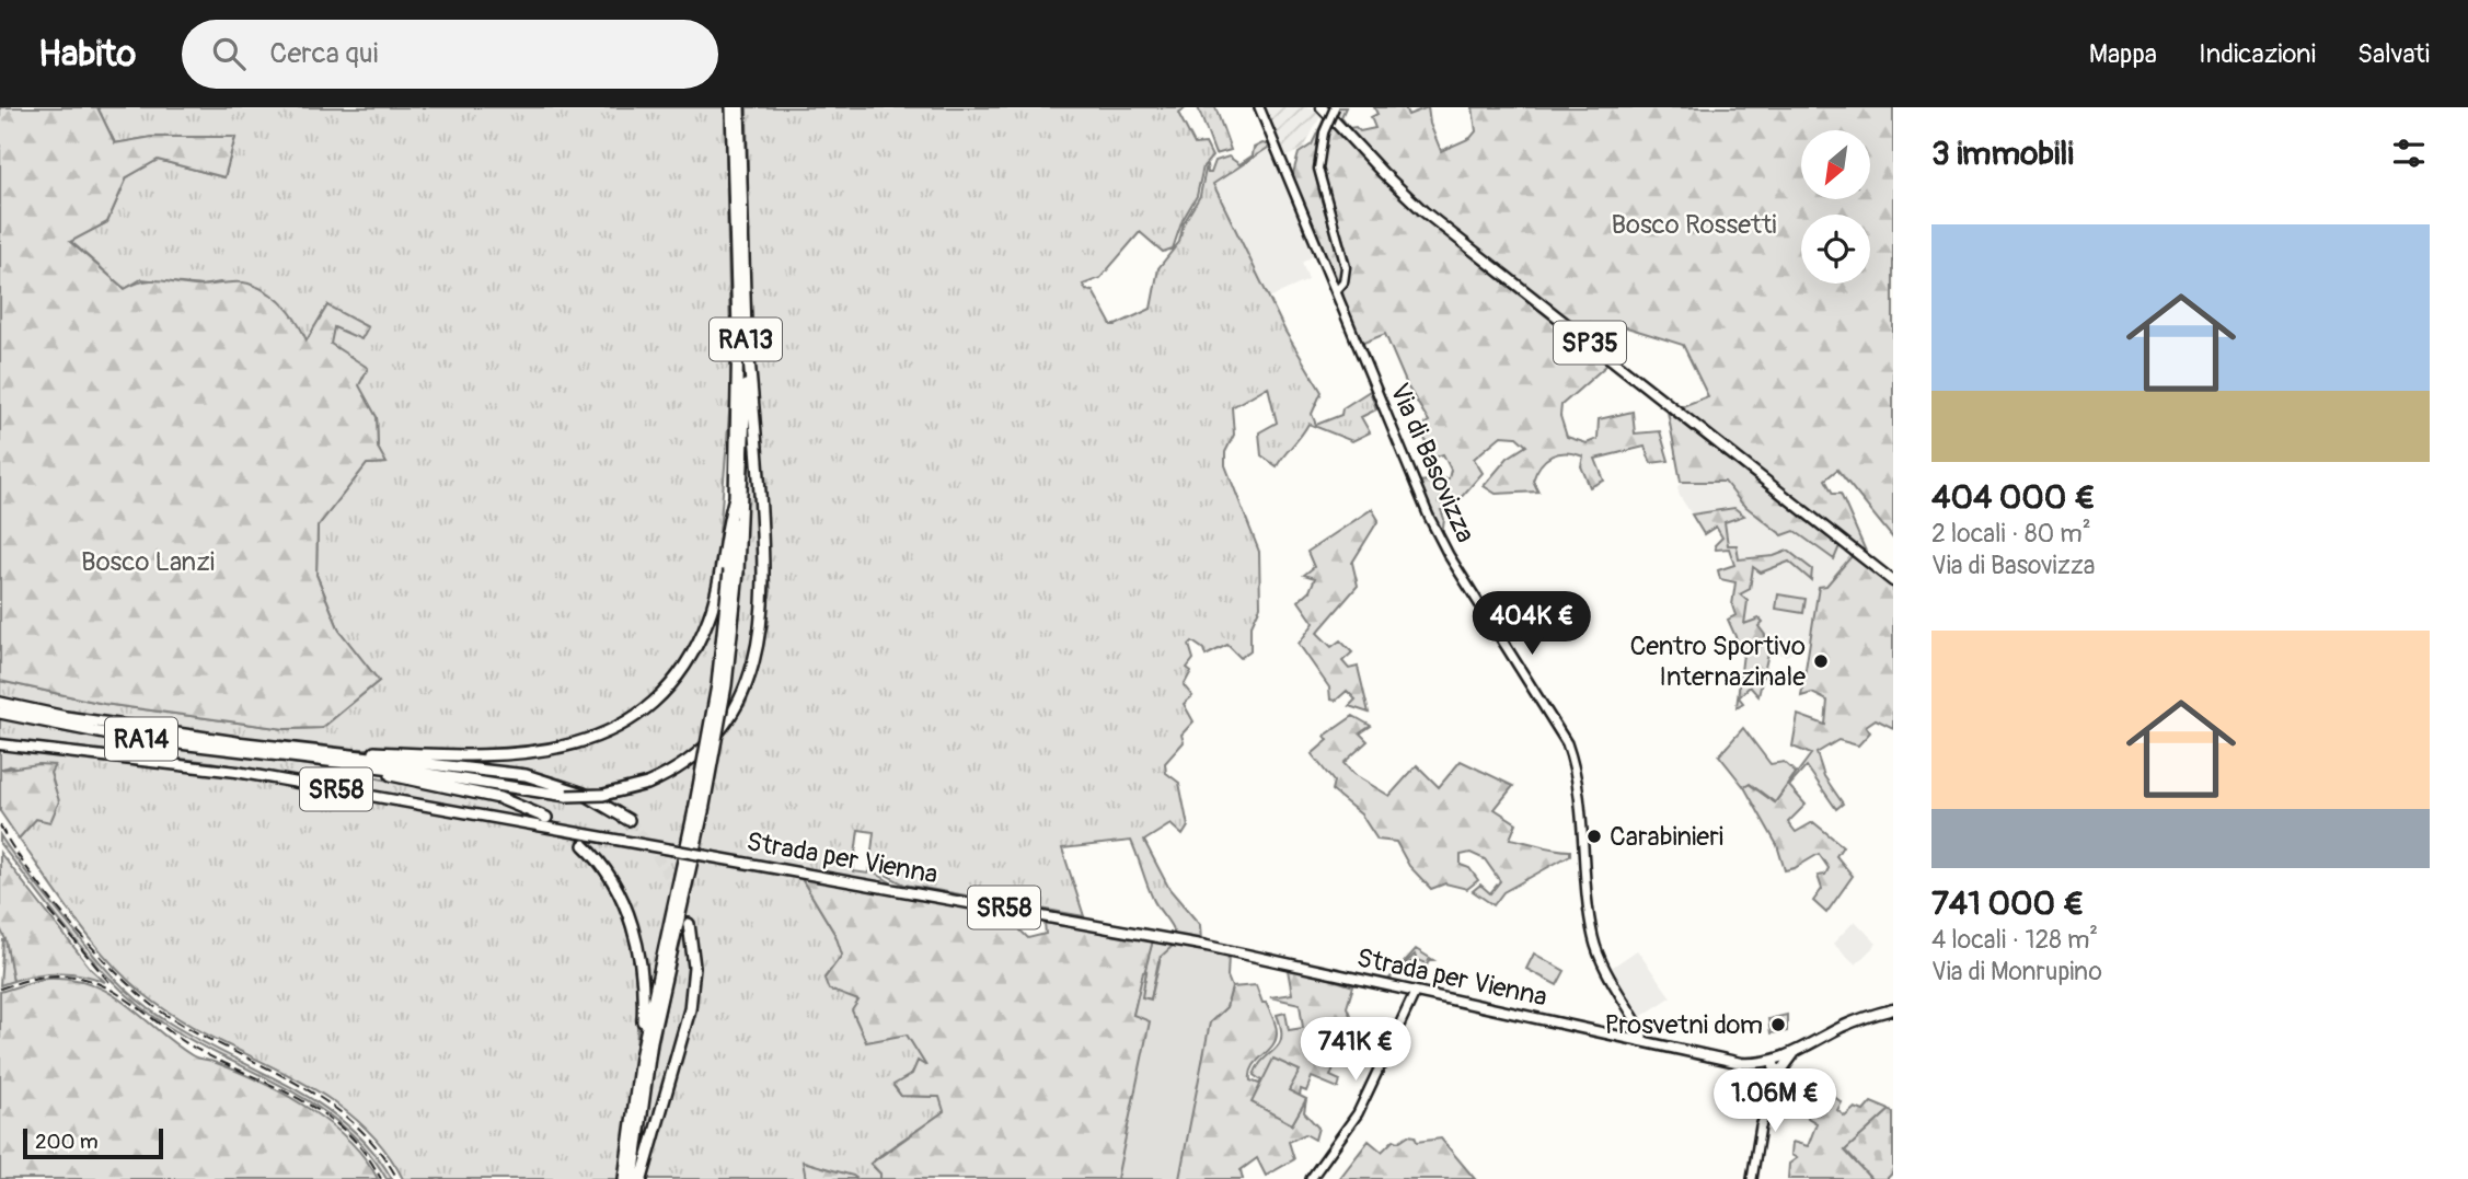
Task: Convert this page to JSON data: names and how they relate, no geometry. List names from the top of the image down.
{
  "streets": {
    "highway": ["RA13", "RA14"],
    "main road": [
      "SP35",
      "Via di Basovizza",
      "SR58",
      "Strada per Vienna"
    ]
  },
  "crossings": [
    ["Via di Basovizza", "Strada per Vienna"]
  ],
  "parks": ["Bosco Rossetti", "Bosco Lanzi"],
  "places": ["Centro Sportivo Internazinale", "Carabinieri", "Prosvetni dom"],
  "scale_bar": "200 m",
  "north": "bottom left",
  "page": {
    "header": "Habito",
    "search": "Cerca qui",
    "nav": ["Mappa", "Indicazioni", "Salvati"],
    "heading": "3 immobili",
    "list": [
      {
        "name": "404 000 €",
        "note": "2 locali · 80 m² · Via di Basovizza"
      },
      {
        "name": "741 000 €",
        "note": "4 locali · 128 m² · Via di Monrupino"
      }
    ],
    "price": ["404K €", "741K €", "1.06M €"],
    "scale": "200 m"
  }
}
